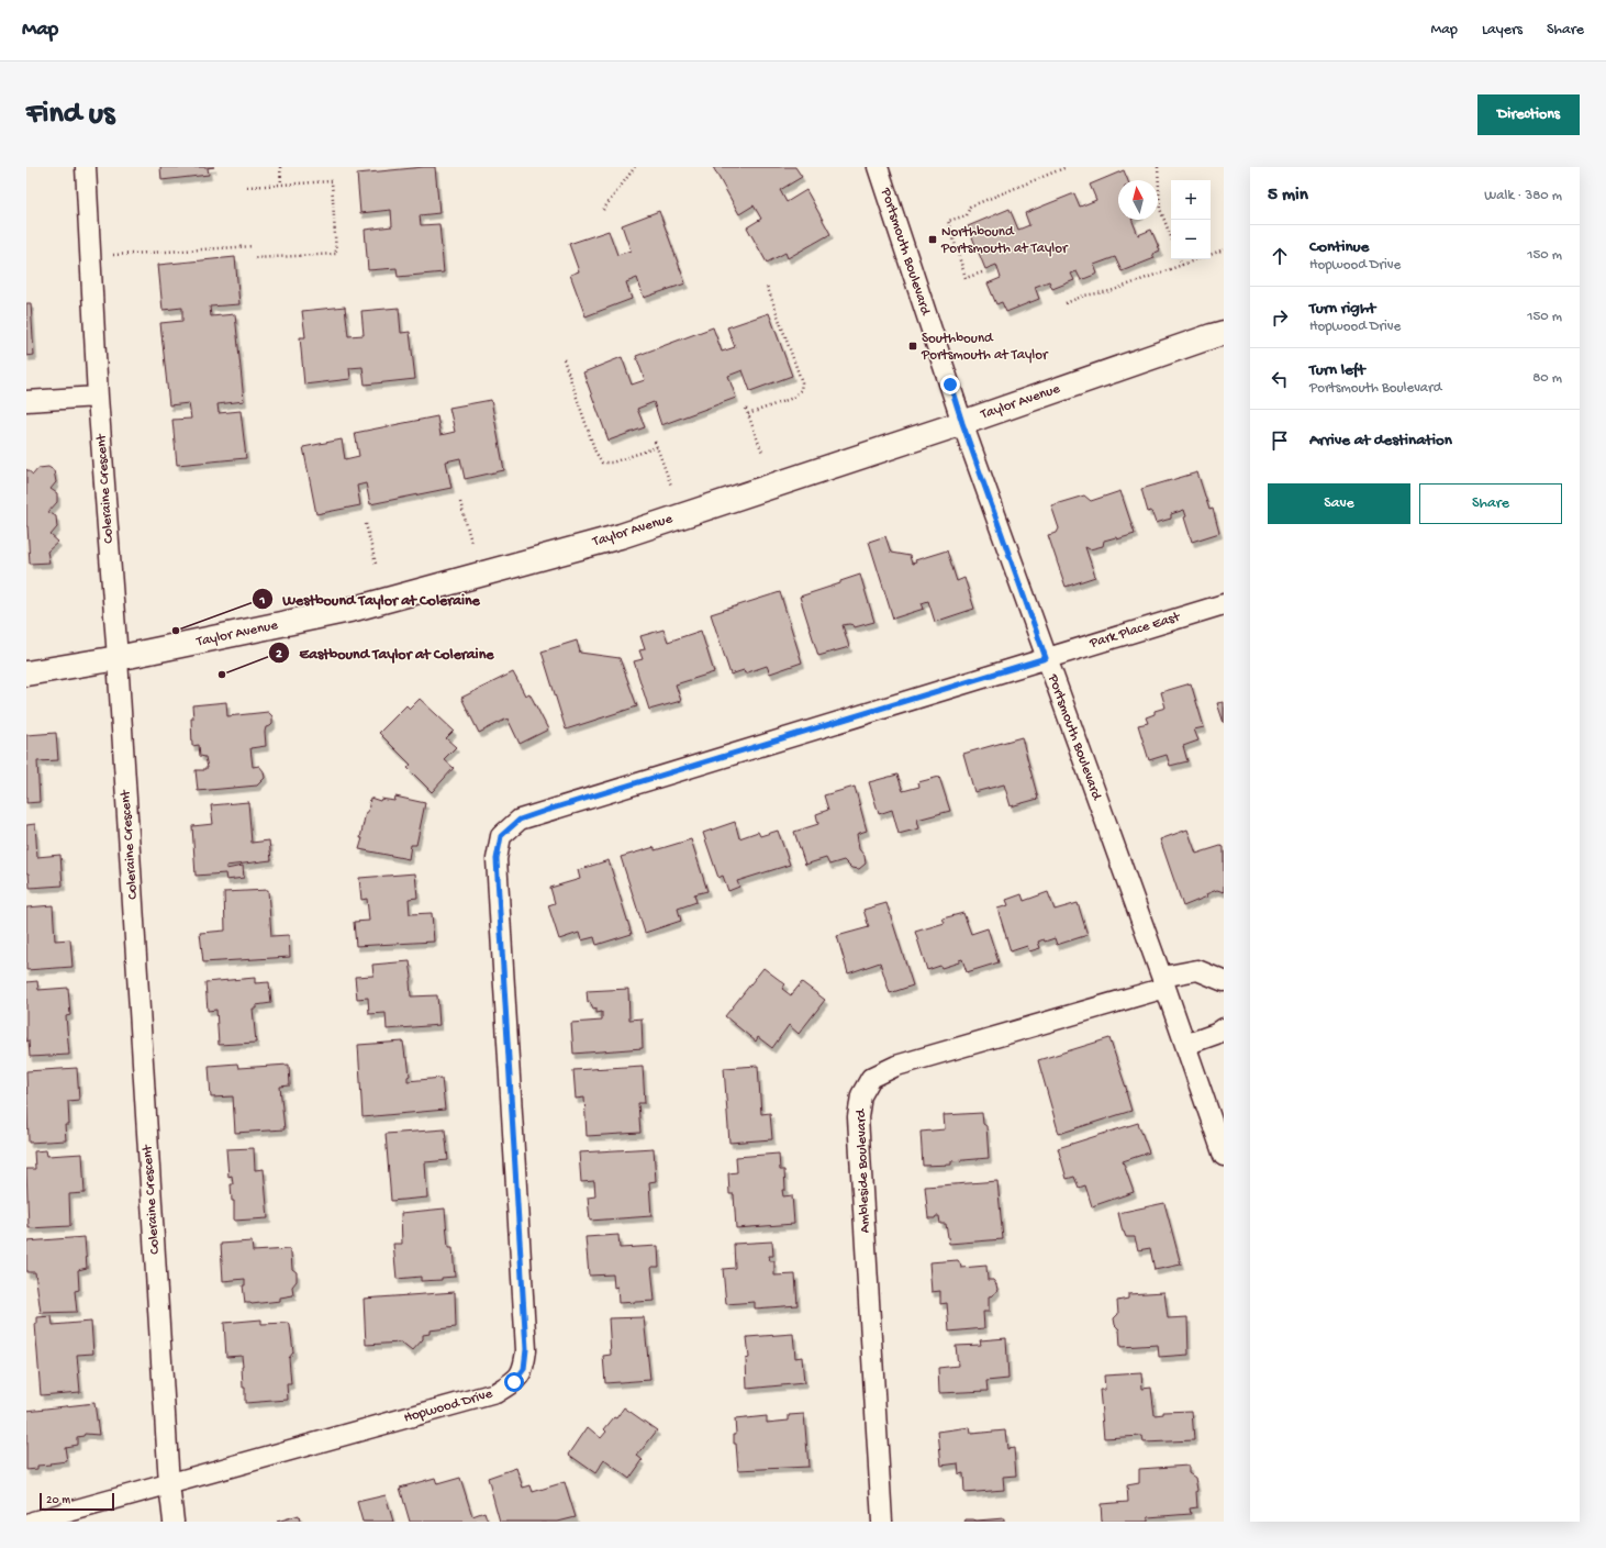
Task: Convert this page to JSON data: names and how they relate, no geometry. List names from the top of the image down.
{
  "streets": {
    "street": [
      "Portsmouth Boulevard",
      "Taylor Avenue",
      "Coleraine Crescent",
      "Park Place East",
      "Ambleside Boulevard",
      "Hopwood Drive"
    ]
  },
  "crossings": [
    ["Portsmouth Boulevard", "Taylor Avenue"],
    ["Portsmouth Boulevard", "Park Place East"],
    ["Portsmouth Boulevard", "Ambleside Boulevard"],
    ["Portsmouth Boulevard", "Hopwood Drive"],
    ["Taylor Avenue", "Coleraine Crescent"],
    ["Coleraine Crescent", "Hopwood Drive"],
    ["Park Place East", "Hopwood Drive"]
  ],
  "places": {
    "transit": ["Northbound Portsmouth at Taylor", "Southbound Portsmouth at Taylor"],
    "other": ["Westbound Taylor at Coleraine", "Eastbound Taylor at Coleraine"]
  },
  "scale_bar": "20 m",
  "north": "top",
  "page": {
    "header": "Map",
    "nav": ["Map", "Layers", "Share"],
    "buttons": [
      "Directions",
      ["Save", "Share"]
    ],
    "title": "Find us",
    "heading": ["5 min", "Walk · 380 m"],
    "map_buttons": ["+", "−"],
    "list": [
      ["Continue", "Hopwood Drive", "150 m"],
      ["Turn right", "Hopwood Drive", "150 m"],
      ["Turn left", "Portsmouth Boulevard", "80 m"],
      "Arrive at destination"
    ],
    "scale": "20 m"
  }
}
